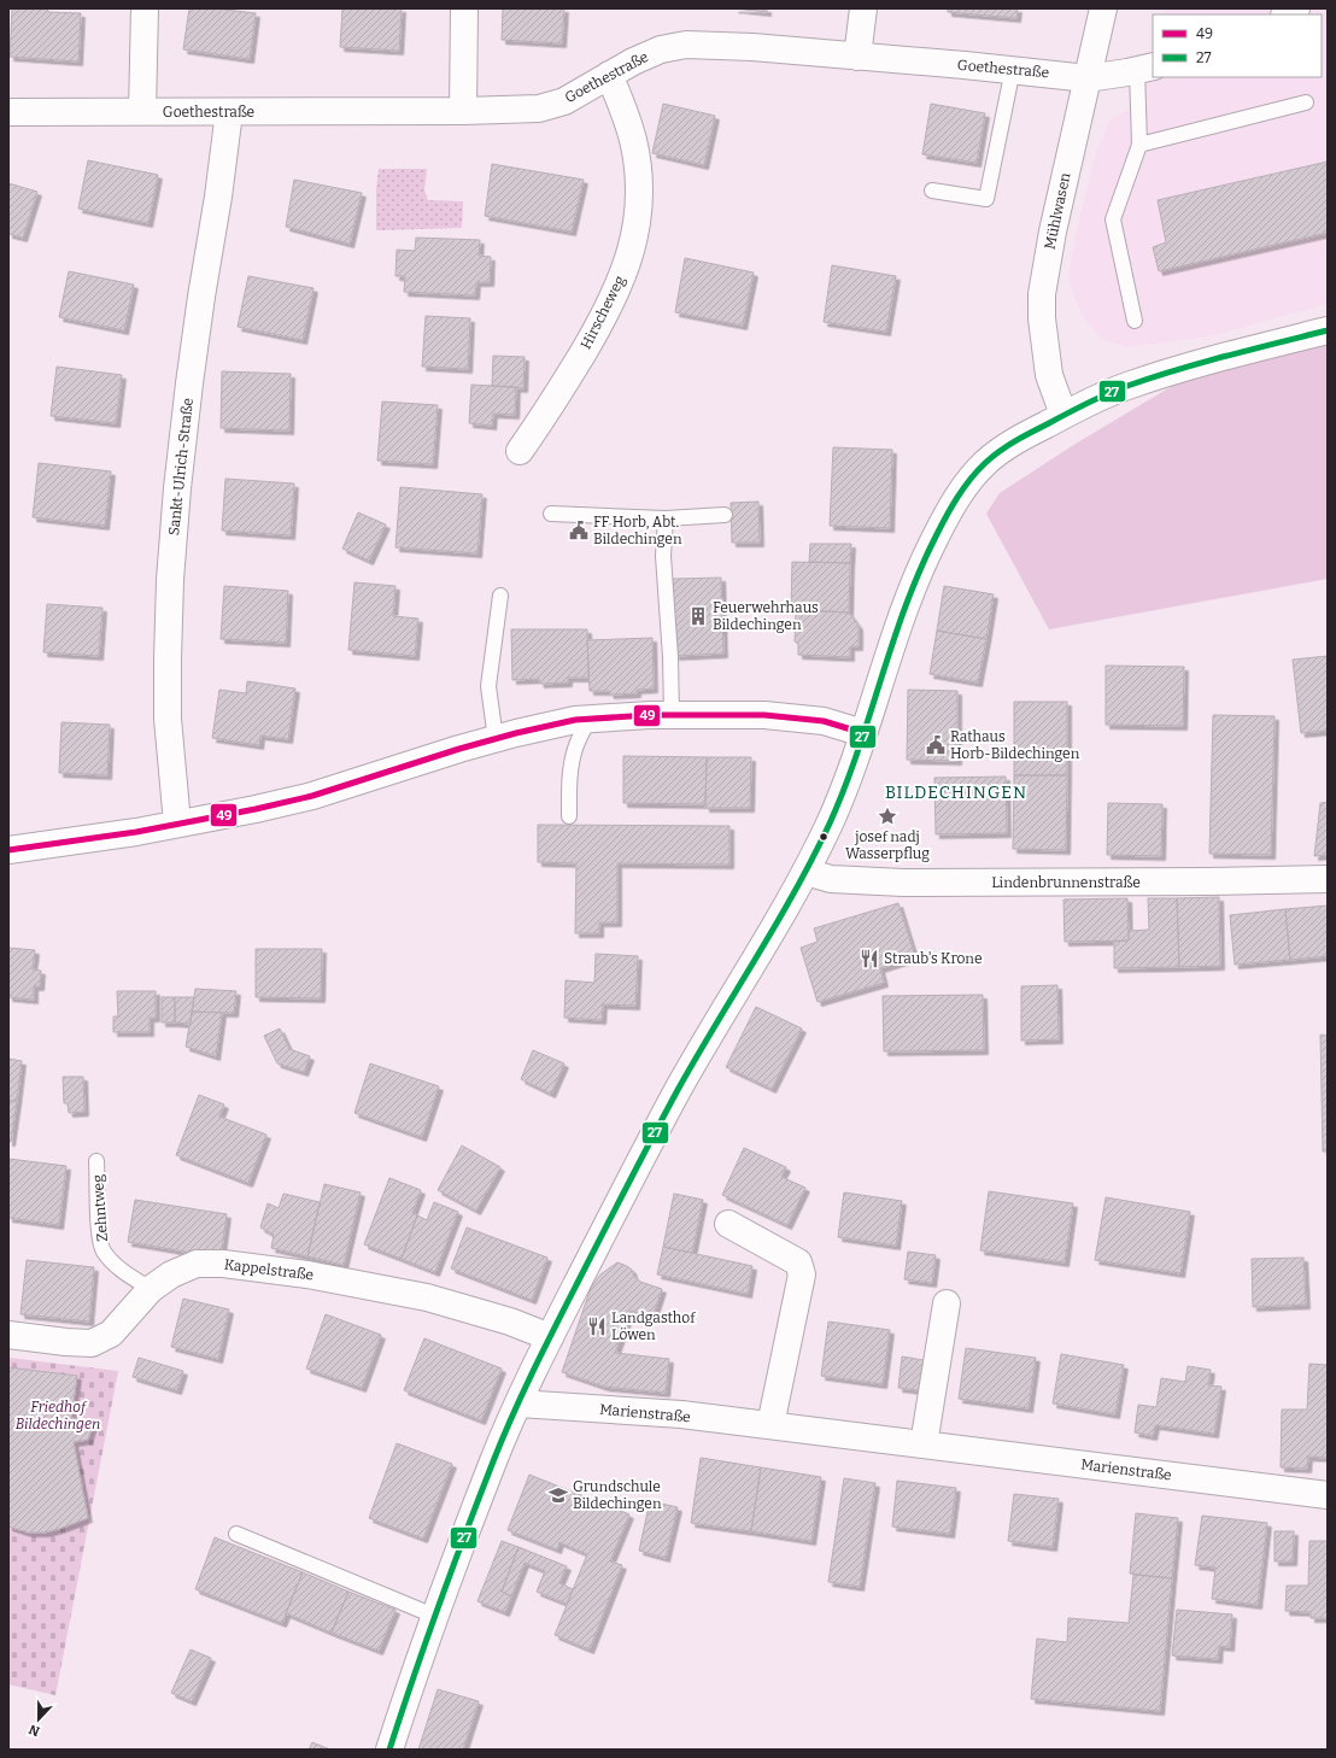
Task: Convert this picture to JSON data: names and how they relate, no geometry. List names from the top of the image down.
{
  "streets": {
    "street": [
      "Goethestraße",
      "Mühlwasen",
      "Hirscheweg",
      "Sankt-Ulrich-Straße",
      "Lindenbrunnenstraße",
      "Kappelstraße",
      "Marienstraße"
    ],
    "lane": ["Zehntweg"]
  },
  "crossings": [
    ["Goethestraße", "Mühlwasen"],
    ["Goethestraße", "Hirscheweg"],
    ["Goethestraße", "Sankt-Ulrich-Straße"],
    ["Zehntweg", "Kappelstraße"]
  ],
  "districts": ["BILDECHINGEN"],
  "parks": ["Friedhof Bildechingen"],
  "places": {
    "public building": ["FF Horb, Abt. Bildechingen", "Rathaus Horb-Bildechingen"],
    "building": ["Feuerwehrhaus Bildechingen"],
    "place": ["josef nadj Wasserpflug"],
    "restaurant": ["Straub's Krone", "Landgasthof Löwen"],
    "school or university": ["Grundschule Bildechingen"]
  },
  "lines": ["transit line 27", "transit line 49"],
  "legend": ["49", "27"],
  "north": "bottom"
}
